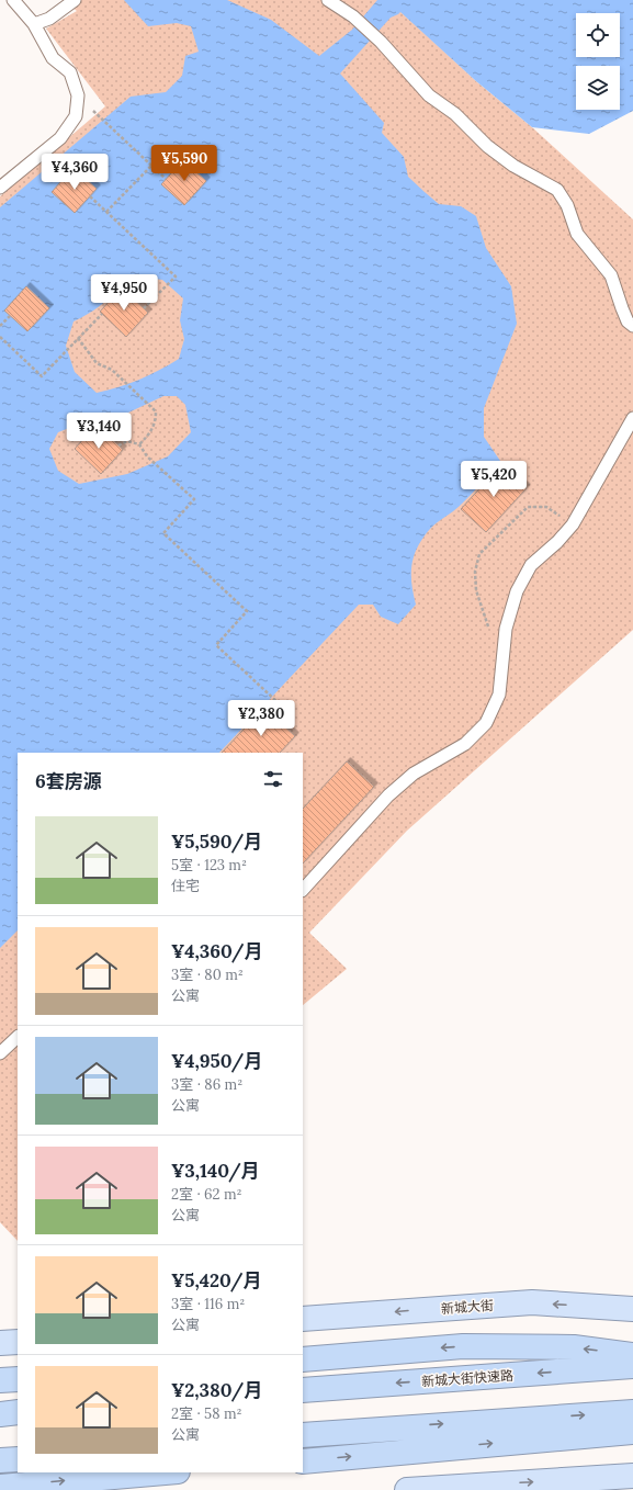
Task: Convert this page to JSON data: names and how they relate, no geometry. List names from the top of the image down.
{
  "streets": {
    "highway": ["新城大街快速路"],
    "main road": ["新城大街"]
  },
  "page": {
    "price": [
      "¥5,590",
      "¥4,360",
      "¥4,950",
      "¥3,140",
      "¥5,420",
      "¥2,380"
    ],
    "heading": "6套房源",
    "list": [
      {
        "name": "¥5,590/月",
        "note": "5室 · 123 m² · 住宅"
      },
      {
        "name": "¥4,360/月",
        "note": "3室 · 80 m² · 公寓"
      },
      {
        "name": "¥4,950/月",
        "note": "3室 · 86 m² · 公寓"
      },
      {
        "name": "¥3,140/月",
        "note": "2室 · 62 m² · 公寓"
      },
      {
        "name": "¥5,420/月",
        "note": "3室 · 116 m² · 公寓"
      },
      {
        "name": "¥2,380/月",
        "note": "2室 · 58 m² · 公寓"
      }
    ]
  }
}
